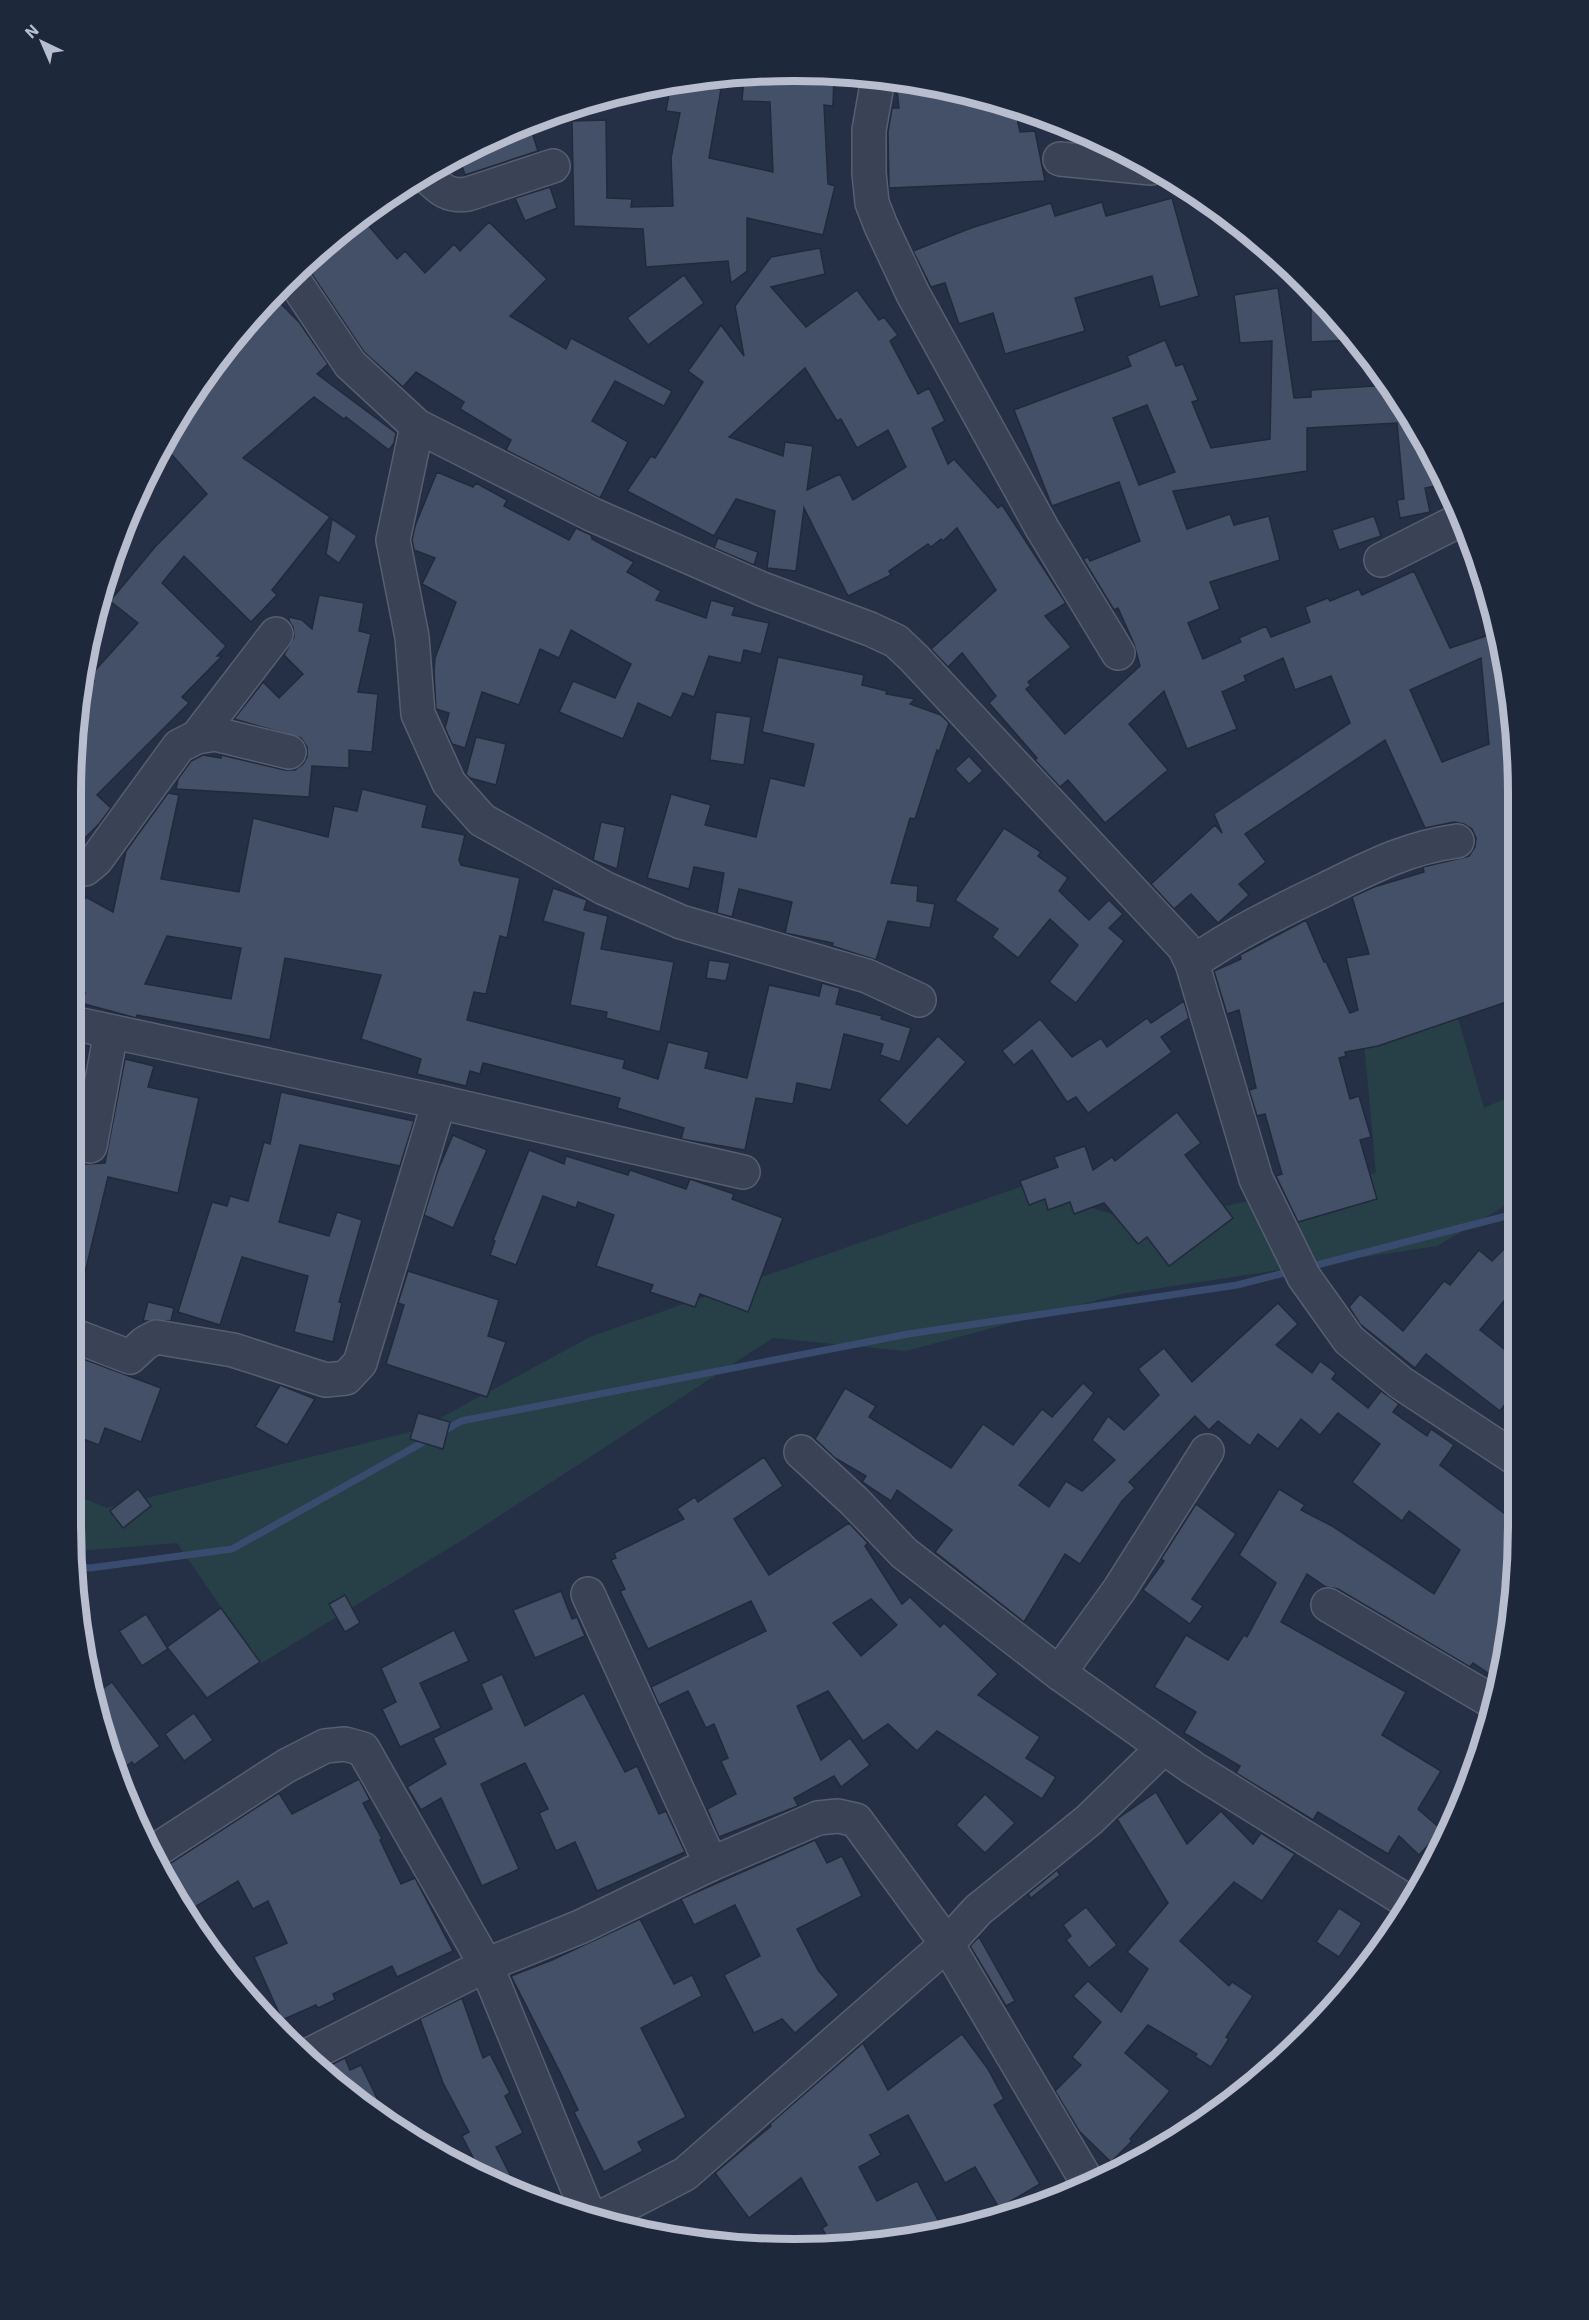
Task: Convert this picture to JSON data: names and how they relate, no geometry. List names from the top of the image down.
{
  "north": "top left"
}
